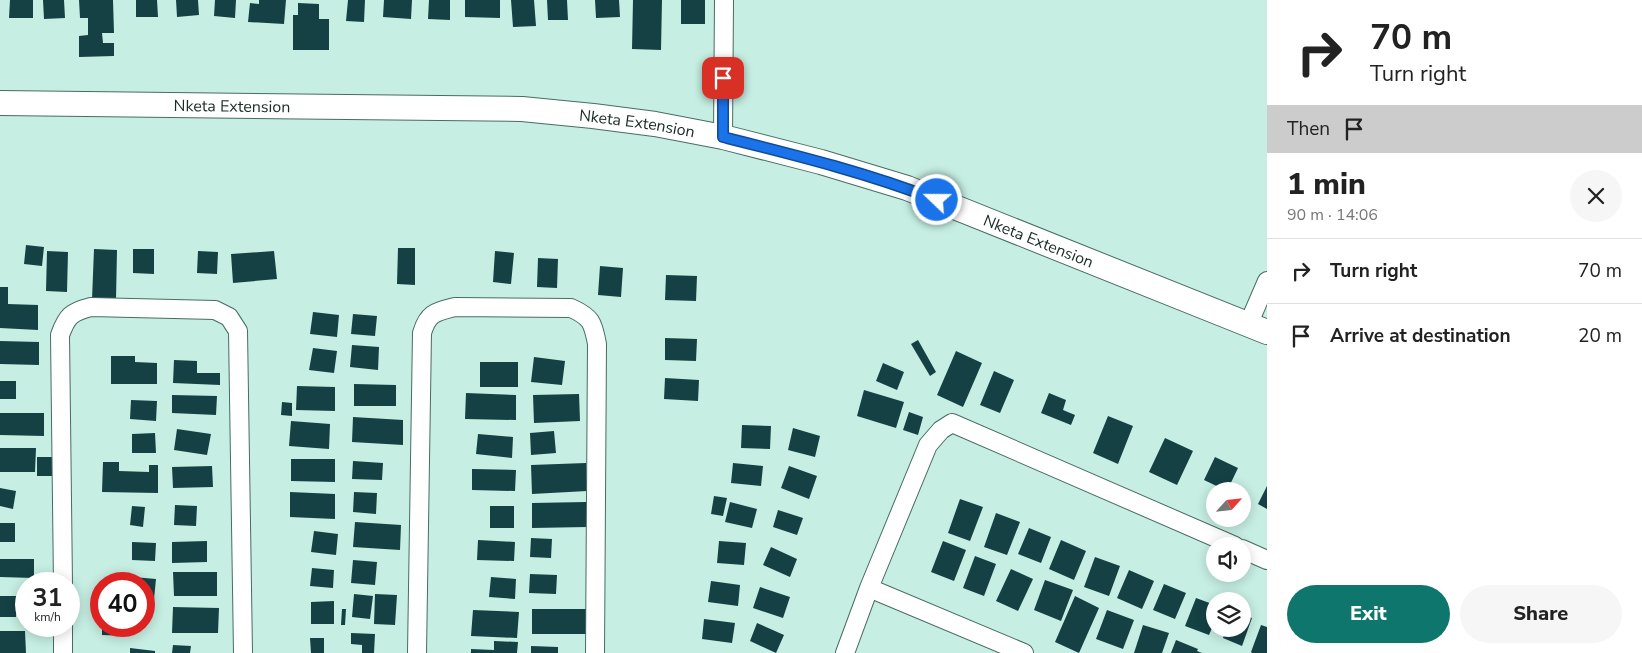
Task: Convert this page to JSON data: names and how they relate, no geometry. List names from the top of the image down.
{
  "streets": {
    "street": ["Nketa Extension"]
  },
  "north": "top right",
  "page": {
    "turn": ["70 m", "Turn right"],
    "then": "Then",
    "heading": ["1 min", "90 m · 14:06"],
    "list": [
      {
        "name": "Turn right",
        "value": "70 m"
      },
      {
        "name": "Arrive at destination",
        "value": "20 m"
      }
    ],
    "speed": "31 km/h",
    "limit": "40",
    "buttons": ["Exit", "Share"]
  }
}
